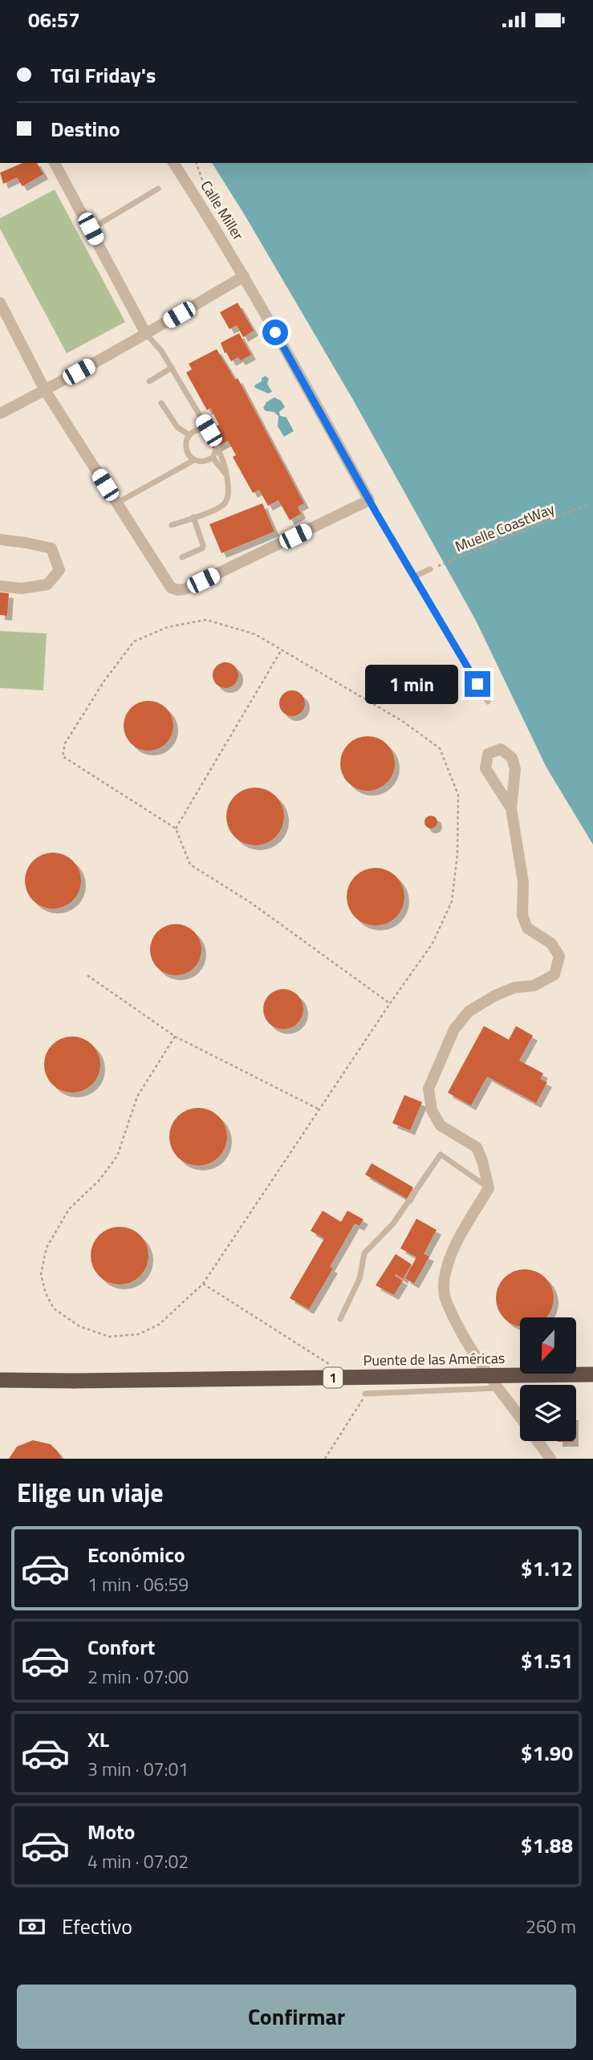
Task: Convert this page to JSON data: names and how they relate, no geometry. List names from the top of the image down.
{
  "streets": {
    "highway": ["Puente de las Américas", "1"],
    "street": ["Calle Miller"],
    "path": ["Muelle CoastWay"]
  },
  "north": "bottom",
  "page": {
    "status": "06:57",
    "banner": ["TGI Friday's", "Destino"],
    "bubble": "1 min",
    "heading": "Elige un viaje",
    "list": [
      {
        "name": "Económico",
        "note": "1 min · 06:59",
        "value": "$1.12"
      },
      {
        "name": "Confort",
        "note": "2 min · 07:00",
        "value": "$1.51"
      },
      {
        "name": "XL",
        "note": "3 min · 07:01",
        "value": "$1.90"
      },
      {
        "name": "Moto",
        "note": "4 min · 07:02",
        "value": "$1.88"
      }
    ],
    "pay": ["Efectivo", "260 m"],
    "buttons": "Confirmar"
  }
}
